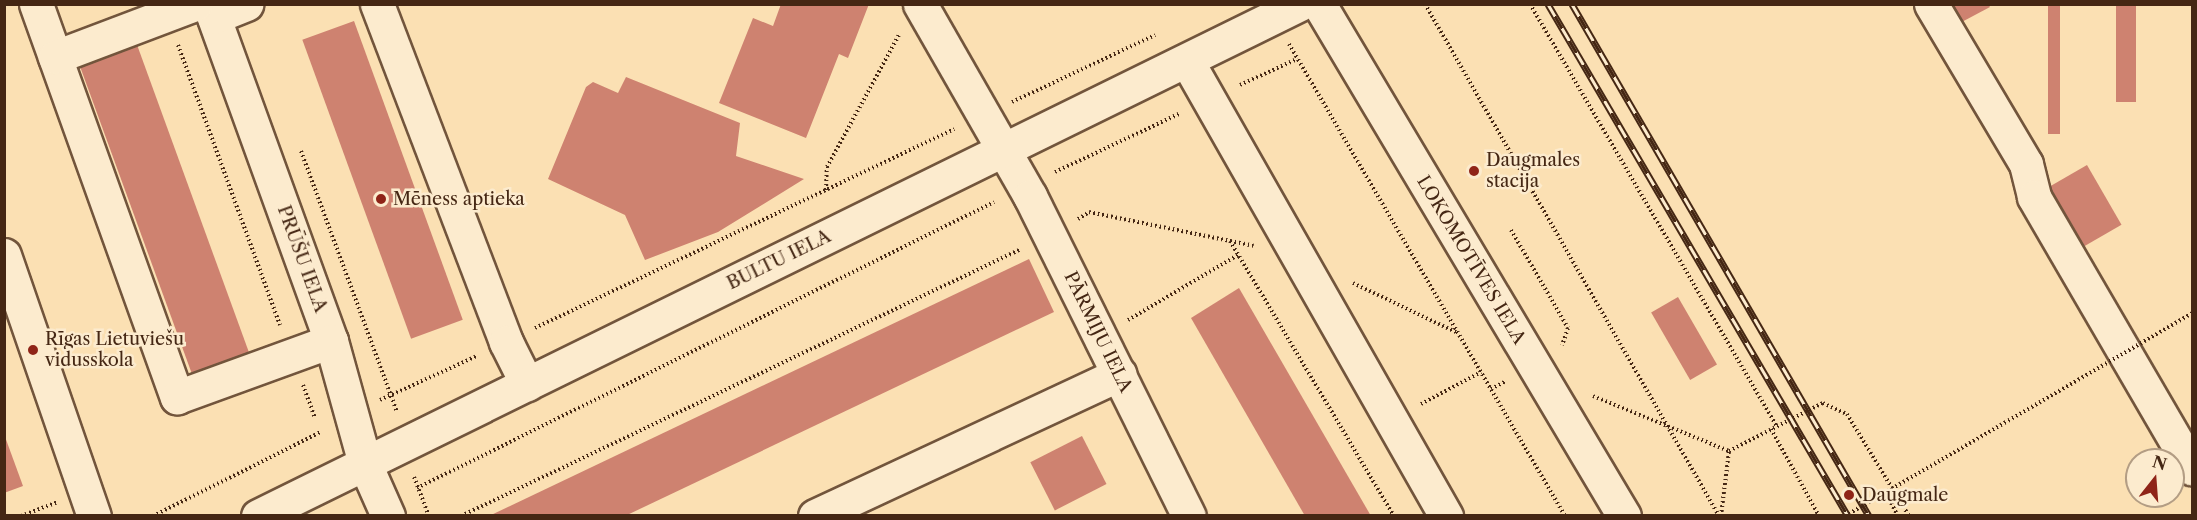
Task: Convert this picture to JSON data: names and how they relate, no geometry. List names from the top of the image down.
{
  "streets": {
    "street": [
      "PRŪŠU IELA",
      "BULTU IELA",
      "LOKOMOTĪVES IELA",
      "PĀRMIJU IELA"
    ]
  },
  "crossings": [
    ["PRŪŠU IELA", "BULTU IELA"],
    ["BULTU IELA", "PĀRMIJU IELA"]
  ],
  "places": [
    "Daugmales stacija",
    "Mēness aptieka",
    "Rīgas Lietuviešu vidusskola",
    "Daugmale"
  ],
  "north": "top"
}
